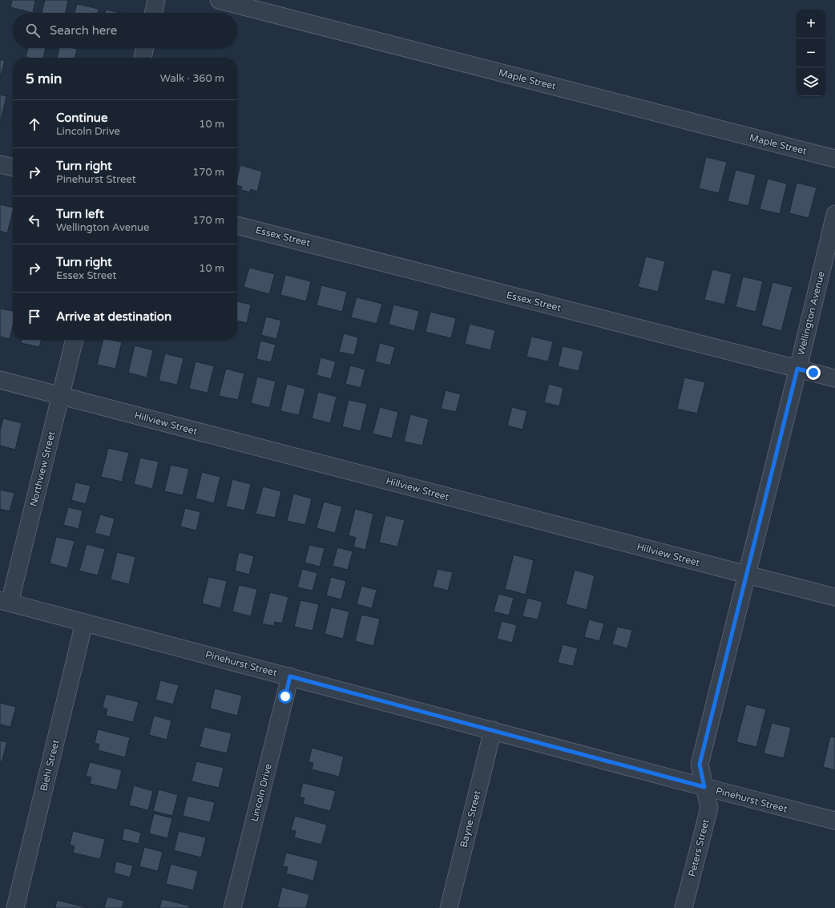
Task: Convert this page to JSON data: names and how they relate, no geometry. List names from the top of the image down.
{
  "streets": {
    "street": [
      "Maple Street",
      "Essex Street",
      "Wellington Avenue",
      "Hillview Street",
      "Northview Street",
      "Pinehurst Street",
      "Biehl Street",
      "Lincoln Drive",
      "Bayne Street",
      "Peters Street"
    ]
  },
  "crossings": [
    ["Essex Street", "Wellington Avenue"],
    ["Wellington Avenue", "Hillview Street"],
    ["Wellington Avenue", "Pinehurst Street"],
    ["Wellington Avenue", "Peters Street"],
    ["Hillview Street", "Northview Street"],
    ["Northview Street", "Pinehurst Street"],
    ["Pinehurst Street", "Biehl Street"],
    ["Pinehurst Street", "Lincoln Drive"],
    ["Pinehurst Street", "Bayne Street"],
    ["Pinehurst Street", "Peters Street"]
  ],
  "page": {
    "map_buttons": ["+", "−"],
    "search": "Search here",
    "heading": ["5 min", "Walk · 360 m"],
    "list": [
      ["Continue", "Lincoln Drive", "10 m"],
      ["Turn right", "Pinehurst Street", "170 m"],
      ["Turn left", "Wellington Avenue", "170 m"],
      ["Turn right", "Essex Street", "10 m"],
      "Arrive at destination"
    ]
  }
}
